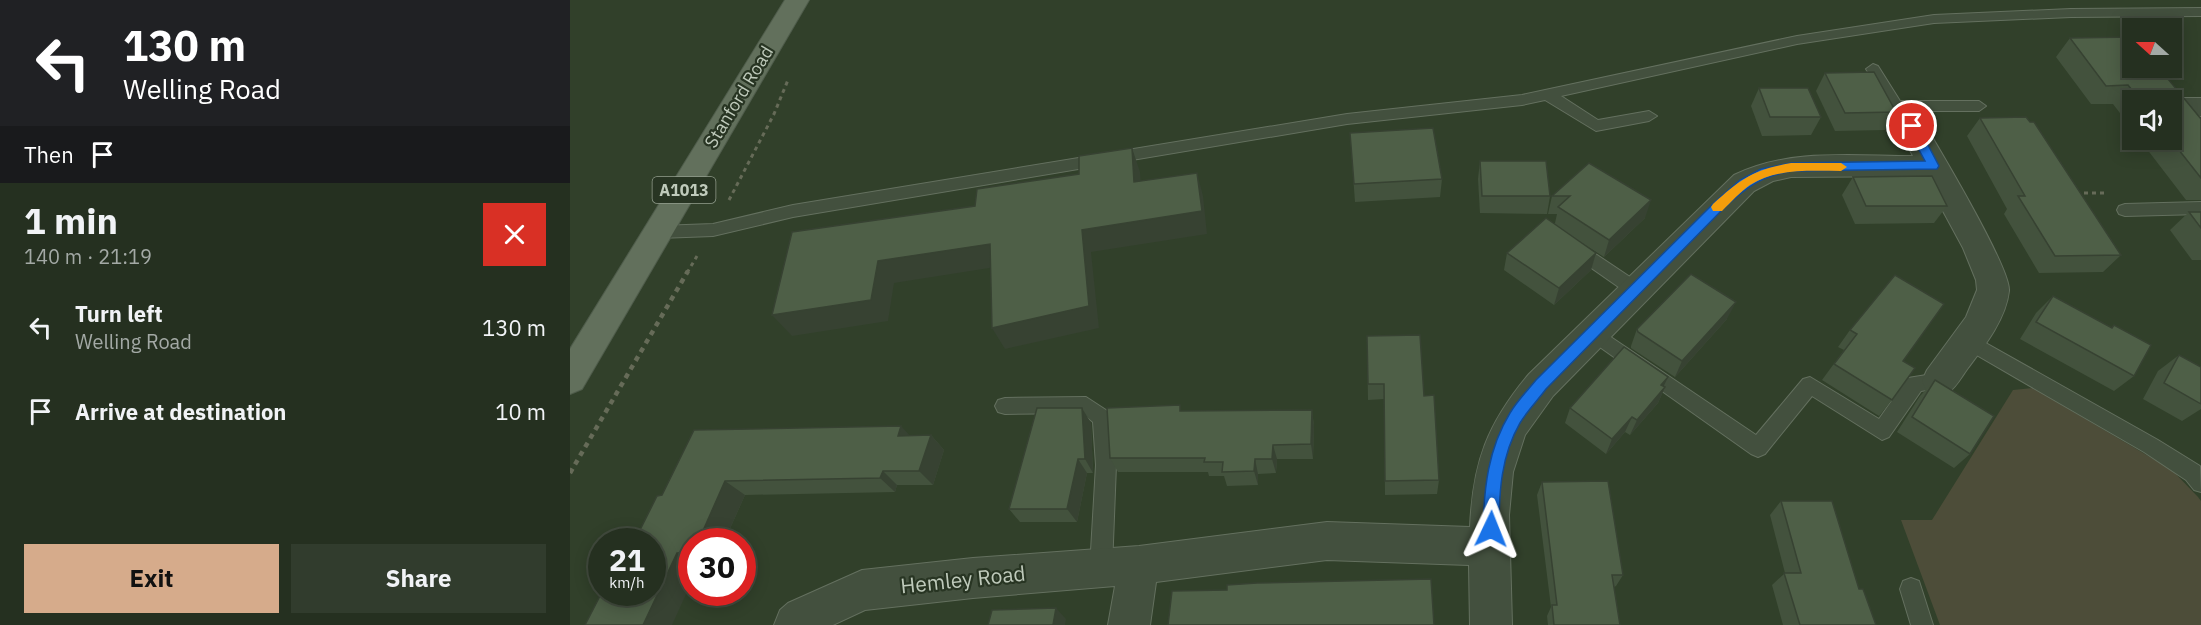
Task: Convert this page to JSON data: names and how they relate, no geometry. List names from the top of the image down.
{
  "streets": {
    "main road": ["Stanford Road", "A1013"],
    "street": ["Hemley Road"]
  },
  "north": "left",
  "page": {
    "turn": ["130 m", "Welling Road"],
    "then": "Then",
    "heading": ["1 min", "140 m · 21:19"],
    "list": [
      {
        "name": "Turn left",
        "note": "Welling Road",
        "value": "130 m"
      },
      {
        "name": "Arrive at destination",
        "value": "10 m"
      }
    ],
    "speed": "21 km/h",
    "limit": "30",
    "buttons": ["Exit", "Share"]
  }
}
